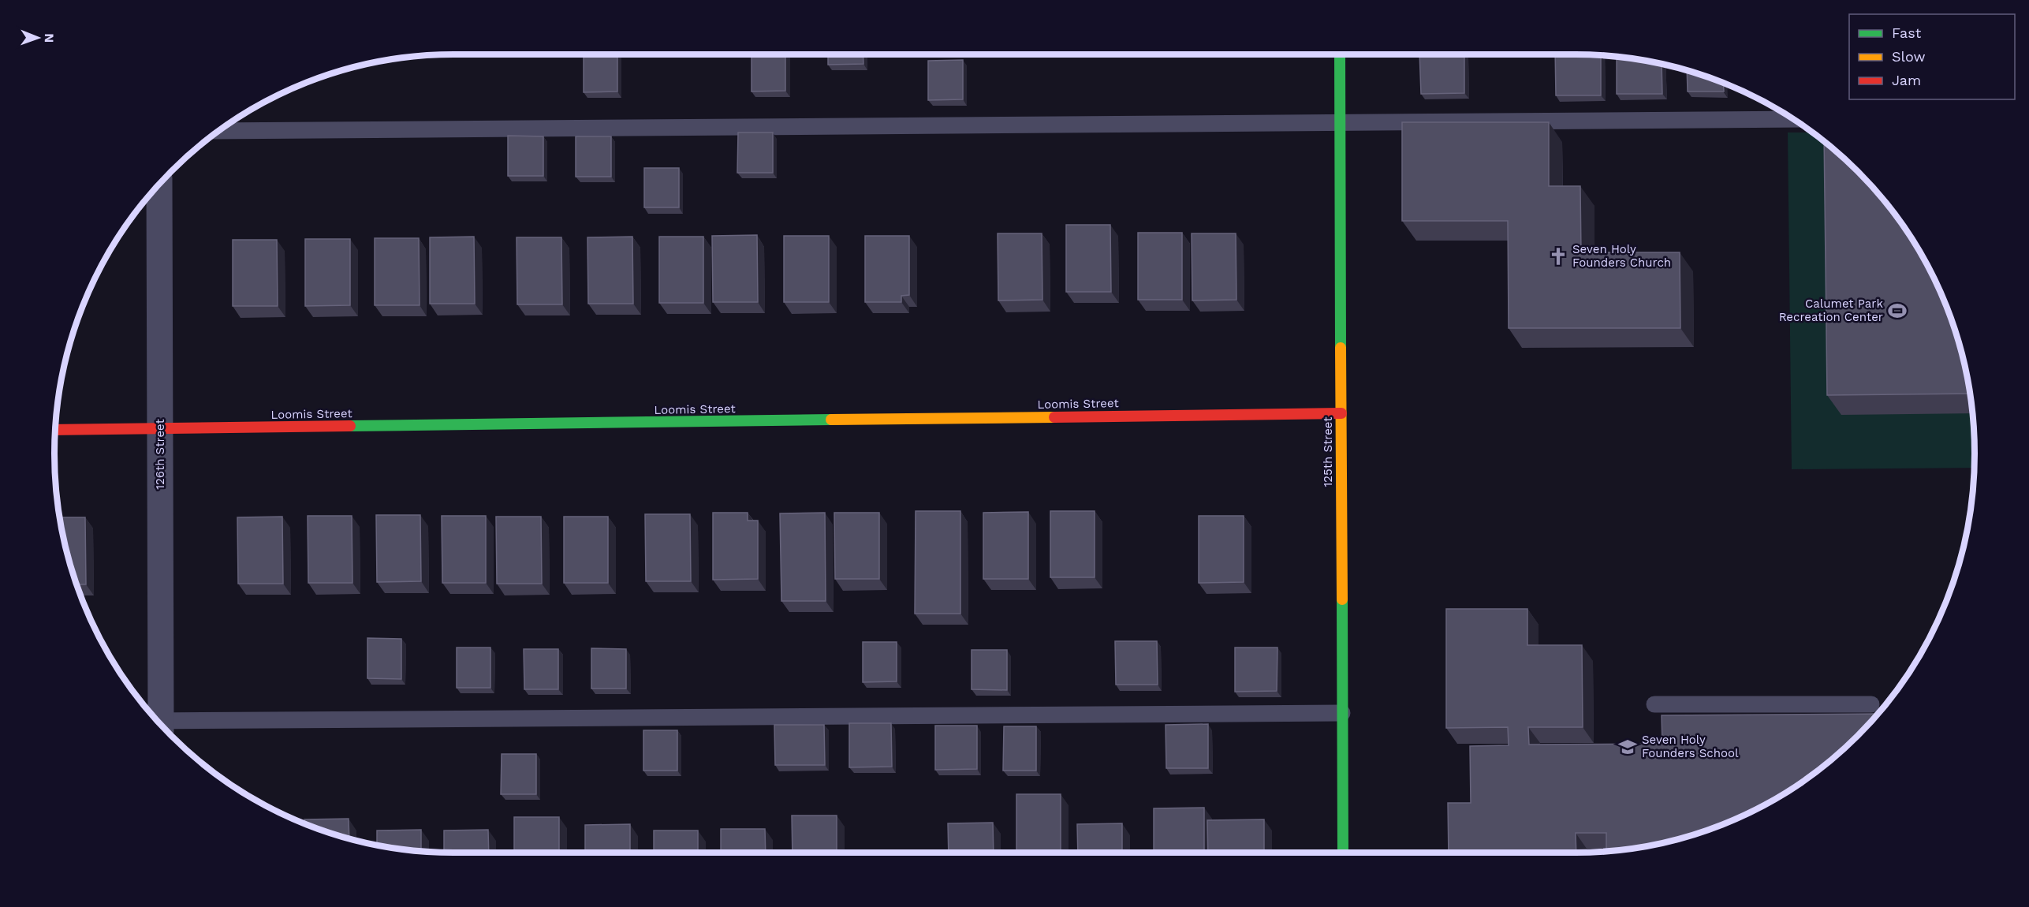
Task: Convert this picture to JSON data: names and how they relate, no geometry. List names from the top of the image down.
{
  "streets": {
    "street": ["Loomis Street", "125th Street", "126th Street"]
  },
  "crossings": [
    ["Loomis Street", "125th Street"],
    ["Loomis Street", "126th Street"]
  ],
  "places": {
    "church": ["Seven Holy Founders Church"],
    "sports": ["Calumet Park Recreation Center"],
    "school or university": ["Seven Holy Founders School"]
  },
  "legend": ["Fast", "Slow", "Jam"],
  "north": "right"
}
